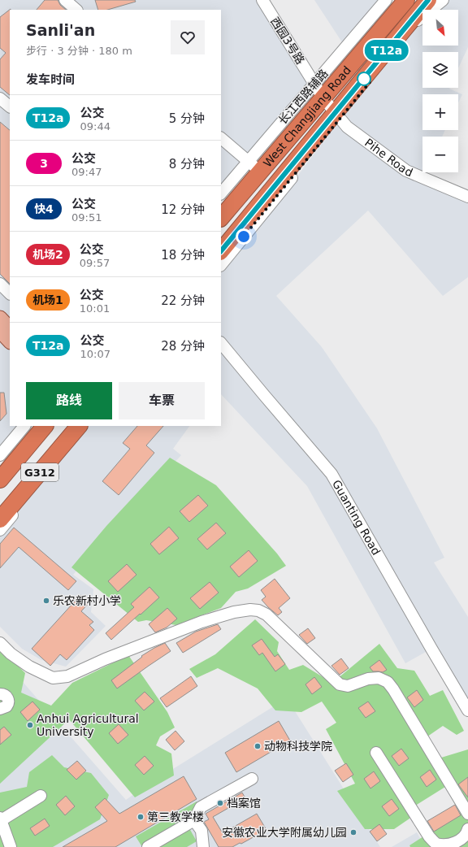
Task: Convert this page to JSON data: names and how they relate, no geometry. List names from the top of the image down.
{
  "streets": {
    "highway": ["West Changjiang Road", "G312"],
    "street": [
      "西园3号路",
      "长江西路辅路",
      "Pihe Road",
      "Guanting Road"
    ]
  },
  "crossings": [
    ["西园3号路", "长江西路辅路"],
    ["西园3号路", "West Changjiang Road"],
    ["西园3号路", "Pihe Road"],
    ["长江西路辅路", "West Changjiang Road"],
    ["West Changjiang Road", "Pihe Road"]
  ],
  "places": [
    "乐农新村小学",
    "Anhui Agricultural University",
    "动物科技学院",
    "档案馆",
    "第三教学楼",
    "安徽农业大学附属幼儿园"
  ],
  "lines": ["bus line T12a"],
  "north": "bottom right",
  "page": {
    "on_map": "T12a",
    "map_buttons": ["+", "−"],
    "heading": [
      ["Sanli'an", "步行 · 3 分钟 · 180 m"],
      "发车时间"
    ],
    "list": [
      {
        "mark": "T12a",
        "name": "公交",
        "note": "09:44",
        "value": "5 分钟"
      },
      {
        "mark": "3",
        "name": "公交",
        "note": "09:47",
        "value": "8 分钟"
      },
      {
        "mark": "快4",
        "name": "公交",
        "note": "09:51",
        "value": "12 分钟"
      },
      {
        "mark": "机场2",
        "name": "公交",
        "note": "09:57",
        "value": "18 分钟"
      },
      {
        "mark": "机场1",
        "name": "公交",
        "note": "10:01",
        "value": "22 分钟"
      },
      {
        "mark": "T12a",
        "name": "公交",
        "note": "10:07",
        "value": "28 分钟"
      }
    ],
    "buttons": ["路线", "车票"]
  }
}
